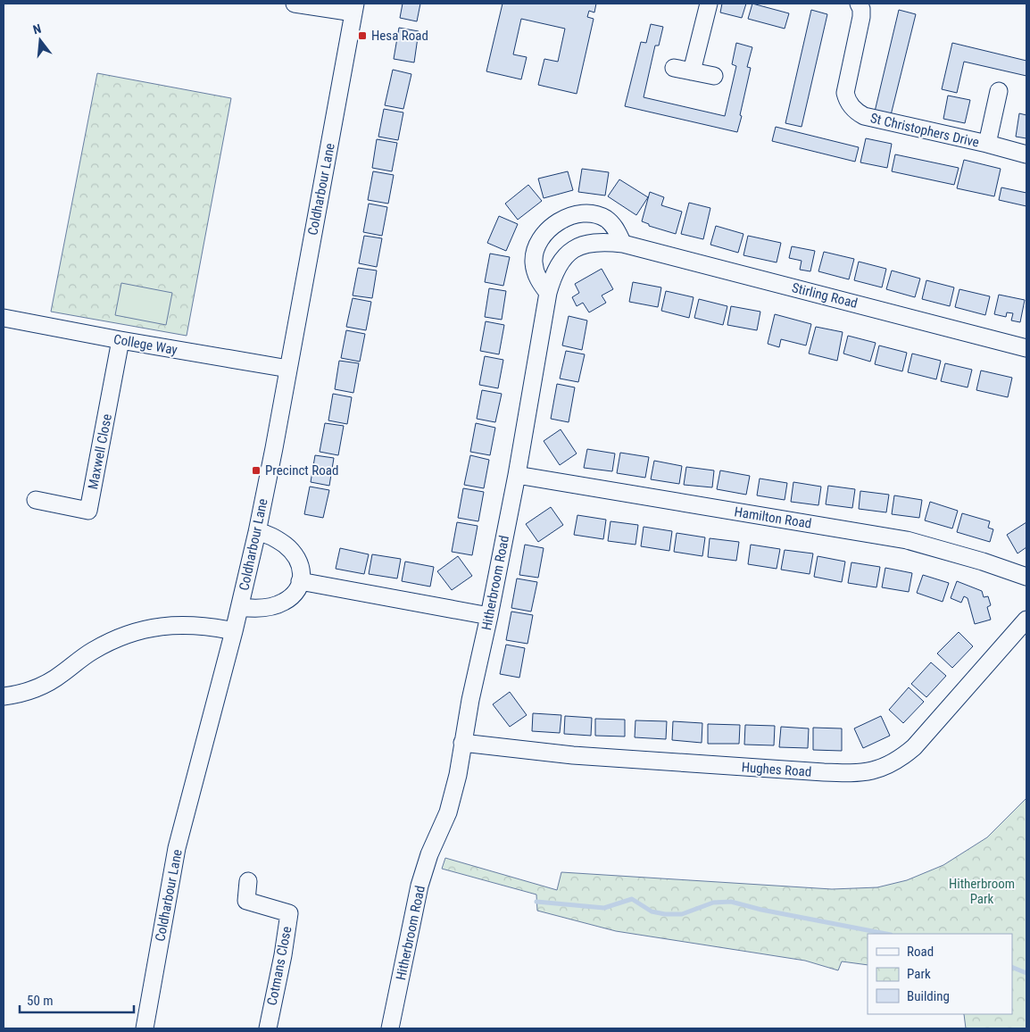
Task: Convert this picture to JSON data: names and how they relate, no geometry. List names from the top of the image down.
{
  "streets": {
    "street": [
      "St Christophers Drive",
      "Coldharbour Lane",
      "Stirling Road",
      "College Way",
      "Maxwell Close",
      "Hamilton Road",
      "Hitherbroom Road",
      "Hughes Road",
      "Cotmans Close"
    ]
  },
  "crossings": [
    ["Coldharbour Lane", "College Way"],
    ["Stirling Road", "Hitherbroom Road"],
    ["College Way", "Maxwell Close"],
    ["Hamilton Road", "Hitherbroom Road"],
    ["Hitherbroom Road", "Hughes Road"]
  ],
  "parks": ["Hitherbroom Park"],
  "places": {
    "transit": ["Hesa Road", "Precinct Road"]
  },
  "legend": ["Road", "Park", "Building"],
  "scale_bar": "50 m",
  "north": "top"
}
